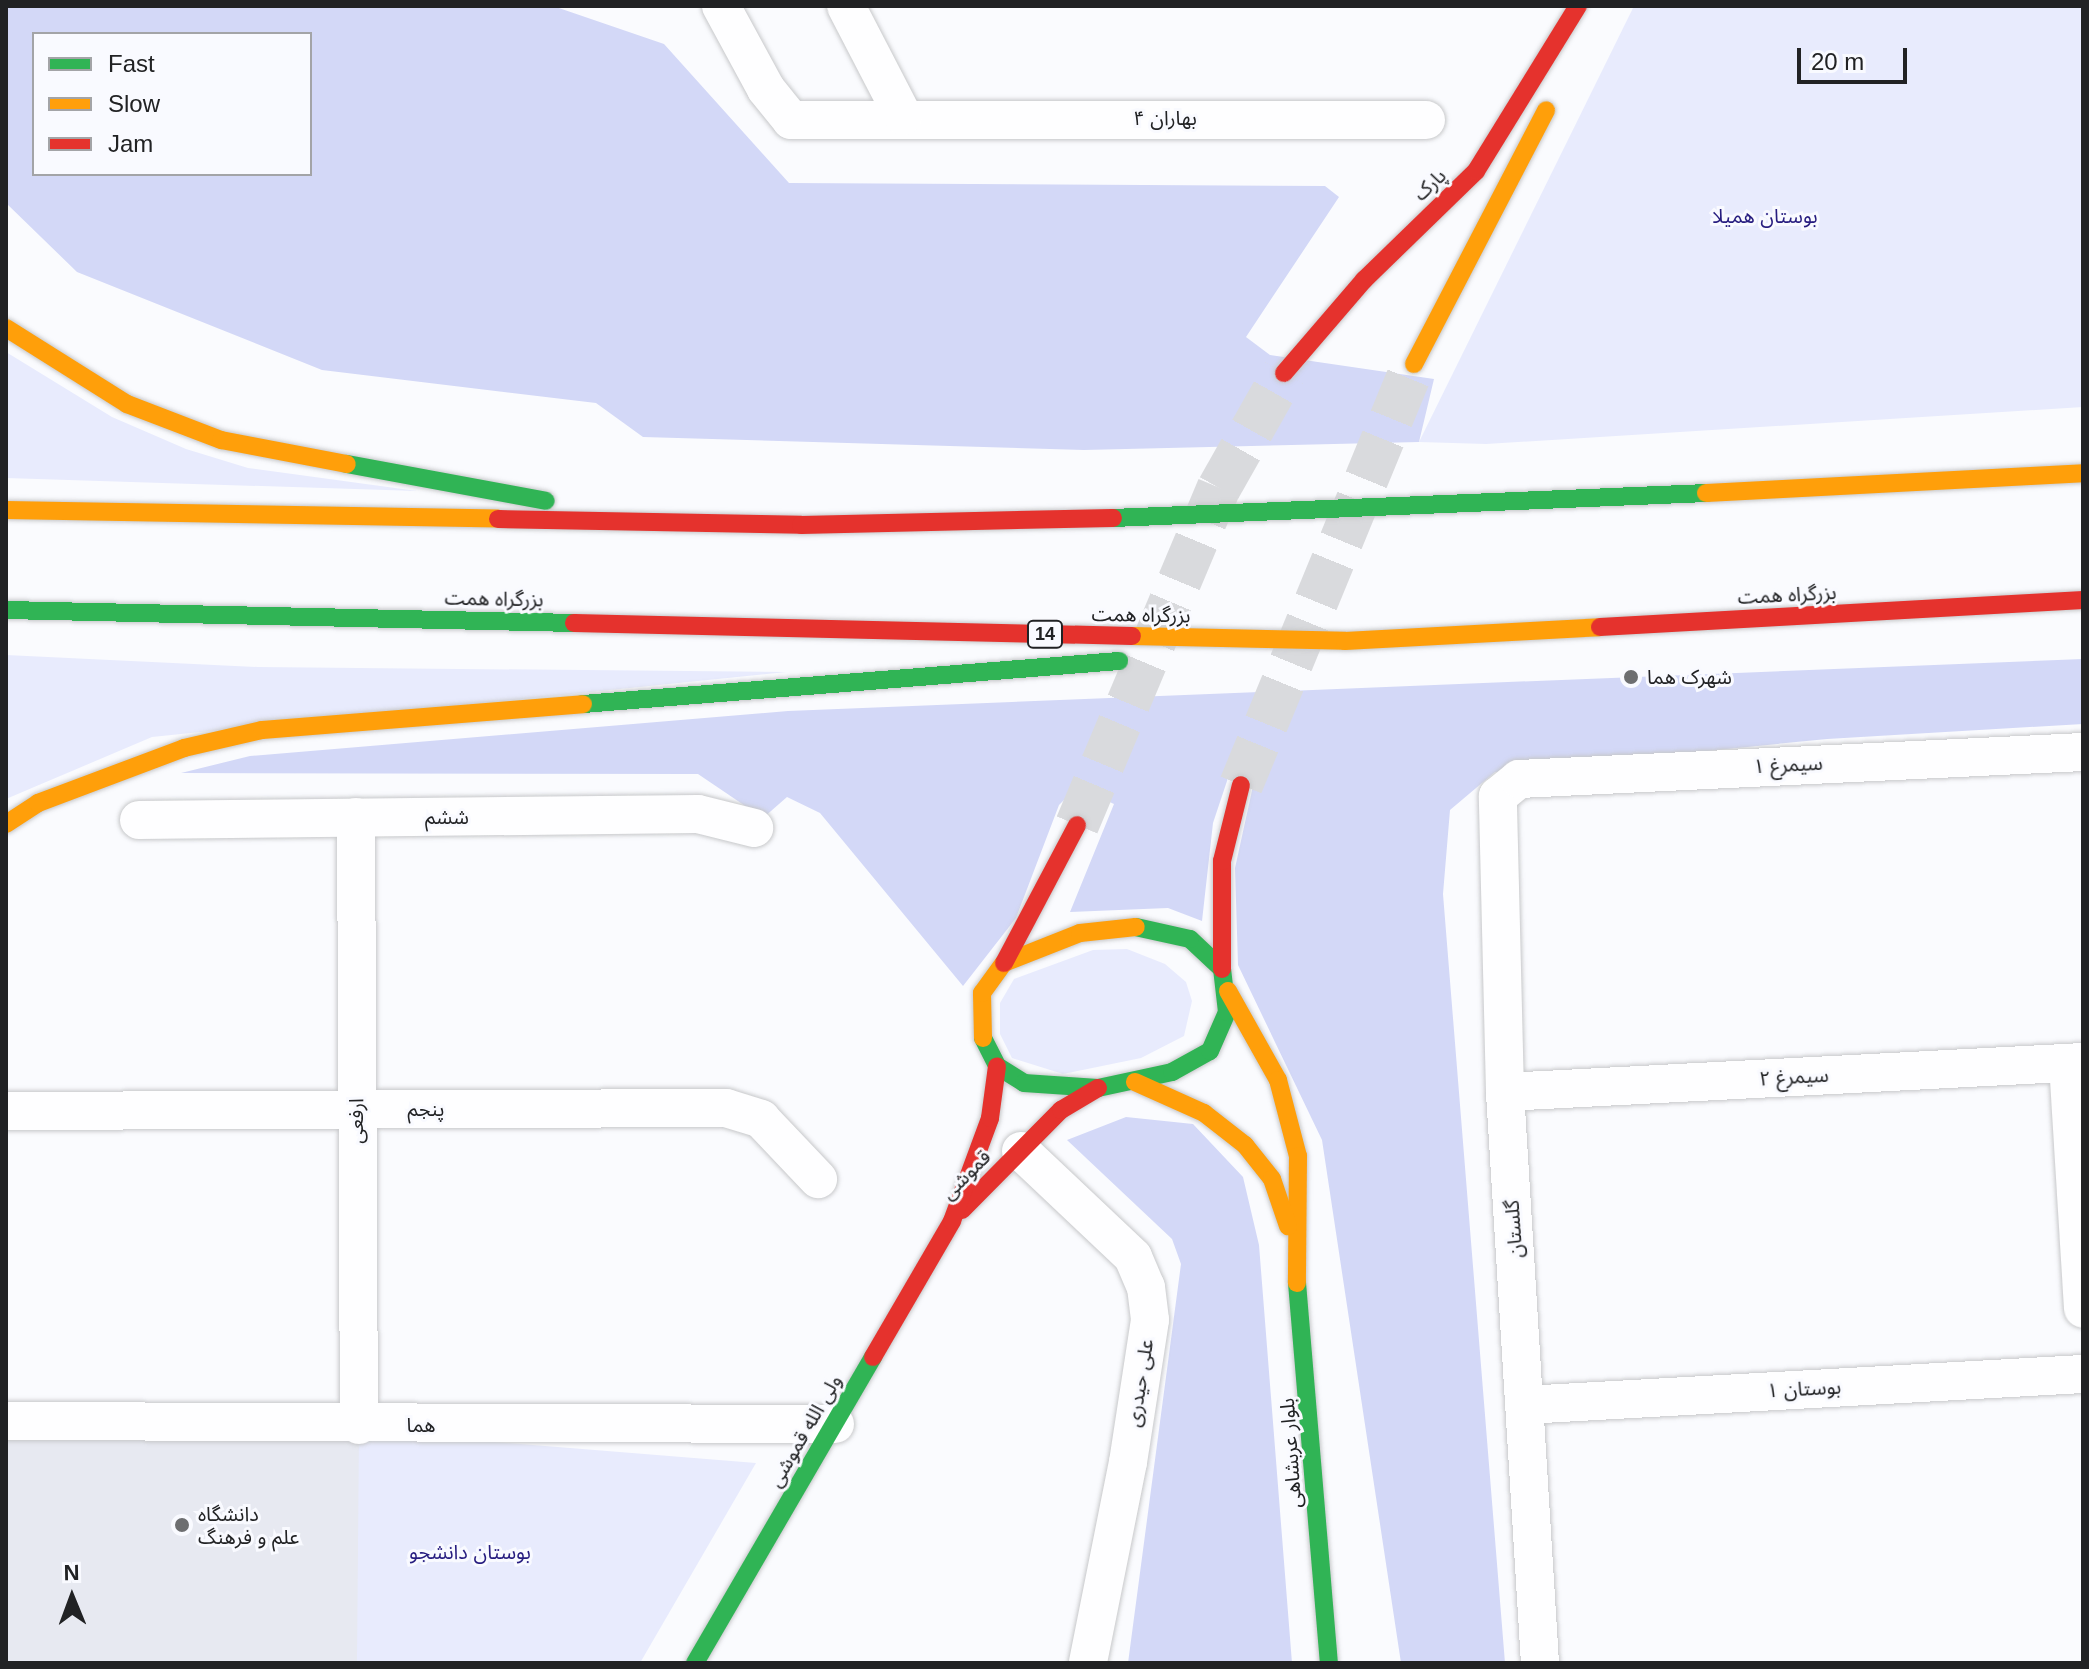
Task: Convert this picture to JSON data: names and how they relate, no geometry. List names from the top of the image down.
{
  "streets": {
    "main road": [
      "پارک",
      "بزرگراه همت",
      "14",
      "قموشی",
      "ولی الله قموشی",
      "بلوار عربشاهی"
    ],
    "street": [
      "بهاران ۴",
      "سیمرغ ۱",
      "ششم",
      "سیمرغ ۲",
      "پنجم",
      "ارفعی",
      "گلستان",
      "علی حیدری",
      "بوستان ۱",
      "هما"
    ]
  },
  "crossings": [
    ["سیمرغ ۱", "گلستان"],
    ["ششم", "ارفعی"],
    ["سیمرغ ۲", "گلستان"],
    ["پنجم", "ارفعی"],
    ["ارفعی", "هما"],
    ["قموشی", "علی حیدری"],
    ["قموشی", "ولی الله قموشی"],
    ["قموشی", "بلوار عربشاهی"],
    ["گلستان", "بوستان ۱"],
    ["هما", "ولی الله قموشی"]
  ],
  "parks": ["بوستان همیلا", "بوستان دانشجو"],
  "places": ["شهرک هما", "دانشگاه علم و فرهنگ"],
  "legend": ["Fast", "Slow", "Jam"],
  "scale_bar": "20 m",
  "north": "top"
}
